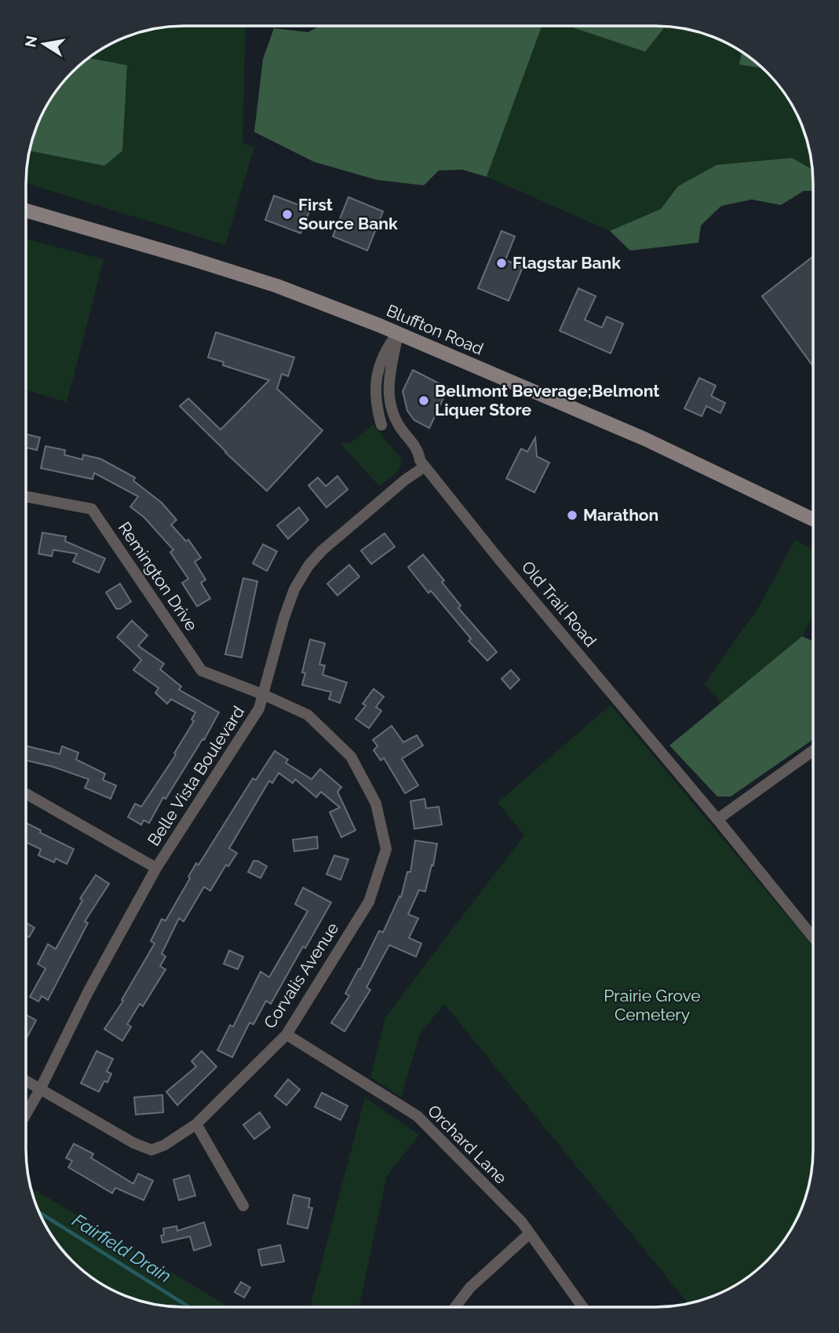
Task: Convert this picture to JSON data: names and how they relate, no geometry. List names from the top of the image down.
{
  "streets": {
    "main road": ["Bluffton Road"],
    "street": [
      "Remington Drive",
      "Old Trail Road",
      "Belle Vista Boulevard",
      "Corvalis Avenue",
      "Orchard Lane"
    ]
  },
  "crossings": [
    ["Bluffton Road", "Old Trail Road"],
    ["Remington Drive", "Belle Vista Boulevard"],
    ["Remington Drive", "Corvalis Avenue"],
    ["Old Trail Road", "Belle Vista Boulevard"],
    ["Belle Vista Boulevard", "Corvalis Avenue"],
    ["Corvalis Avenue", "Orchard Lane"]
  ],
  "water": ["Fairfield Drain"],
  "parks": ["Prairie Grove Cemetery"],
  "places": [
    "First Source Bank",
    "Flagstar Bank",
    "Bellmont Beverage;Belmont Liquer Store",
    "Marathon"
  ],
  "north": "left"
}
